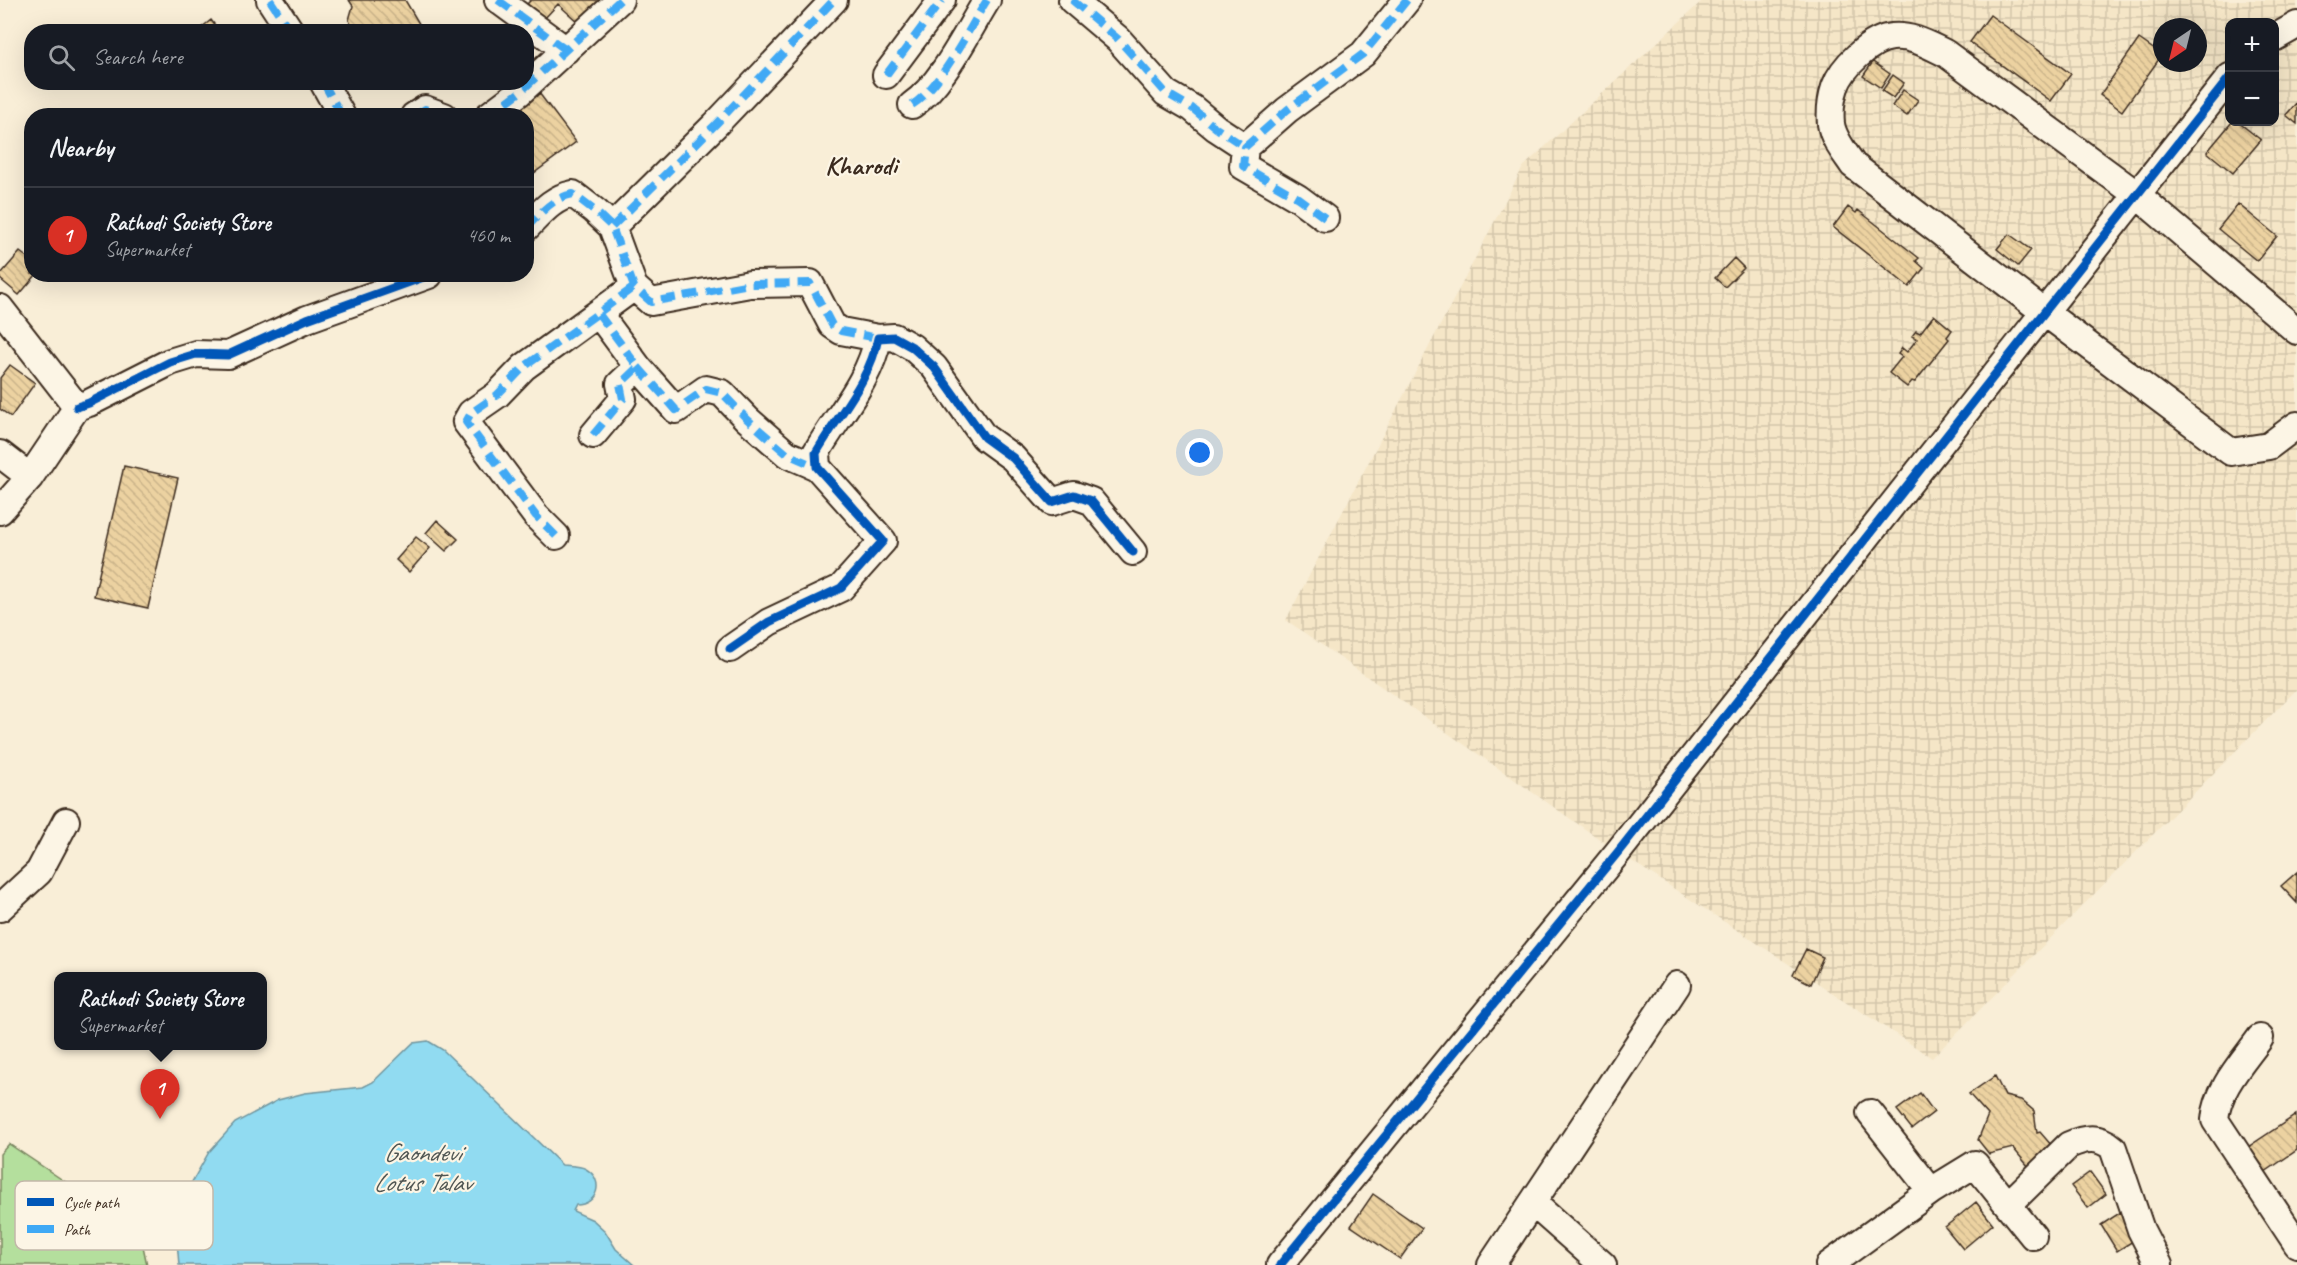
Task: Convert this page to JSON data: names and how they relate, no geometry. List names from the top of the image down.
{
  "districts": ["Kharodi"],
  "water": ["Gaondevi Lotus Talav"],
  "legend": ["Cycle path", "Path"],
  "north": "bottom left",
  "page": {
    "map_buttons": ["+", "−"],
    "search": "Search here",
    "heading": "Nearby",
    "list": [
      {
        "mark": "1",
        "name": "Rathodi Society Store",
        "note": "Supermarket",
        "value": "460 m"
      }
    ],
    "popup": ["Rathodi Society Store", "Supermarket"],
    "pins": "1"
  }
}
